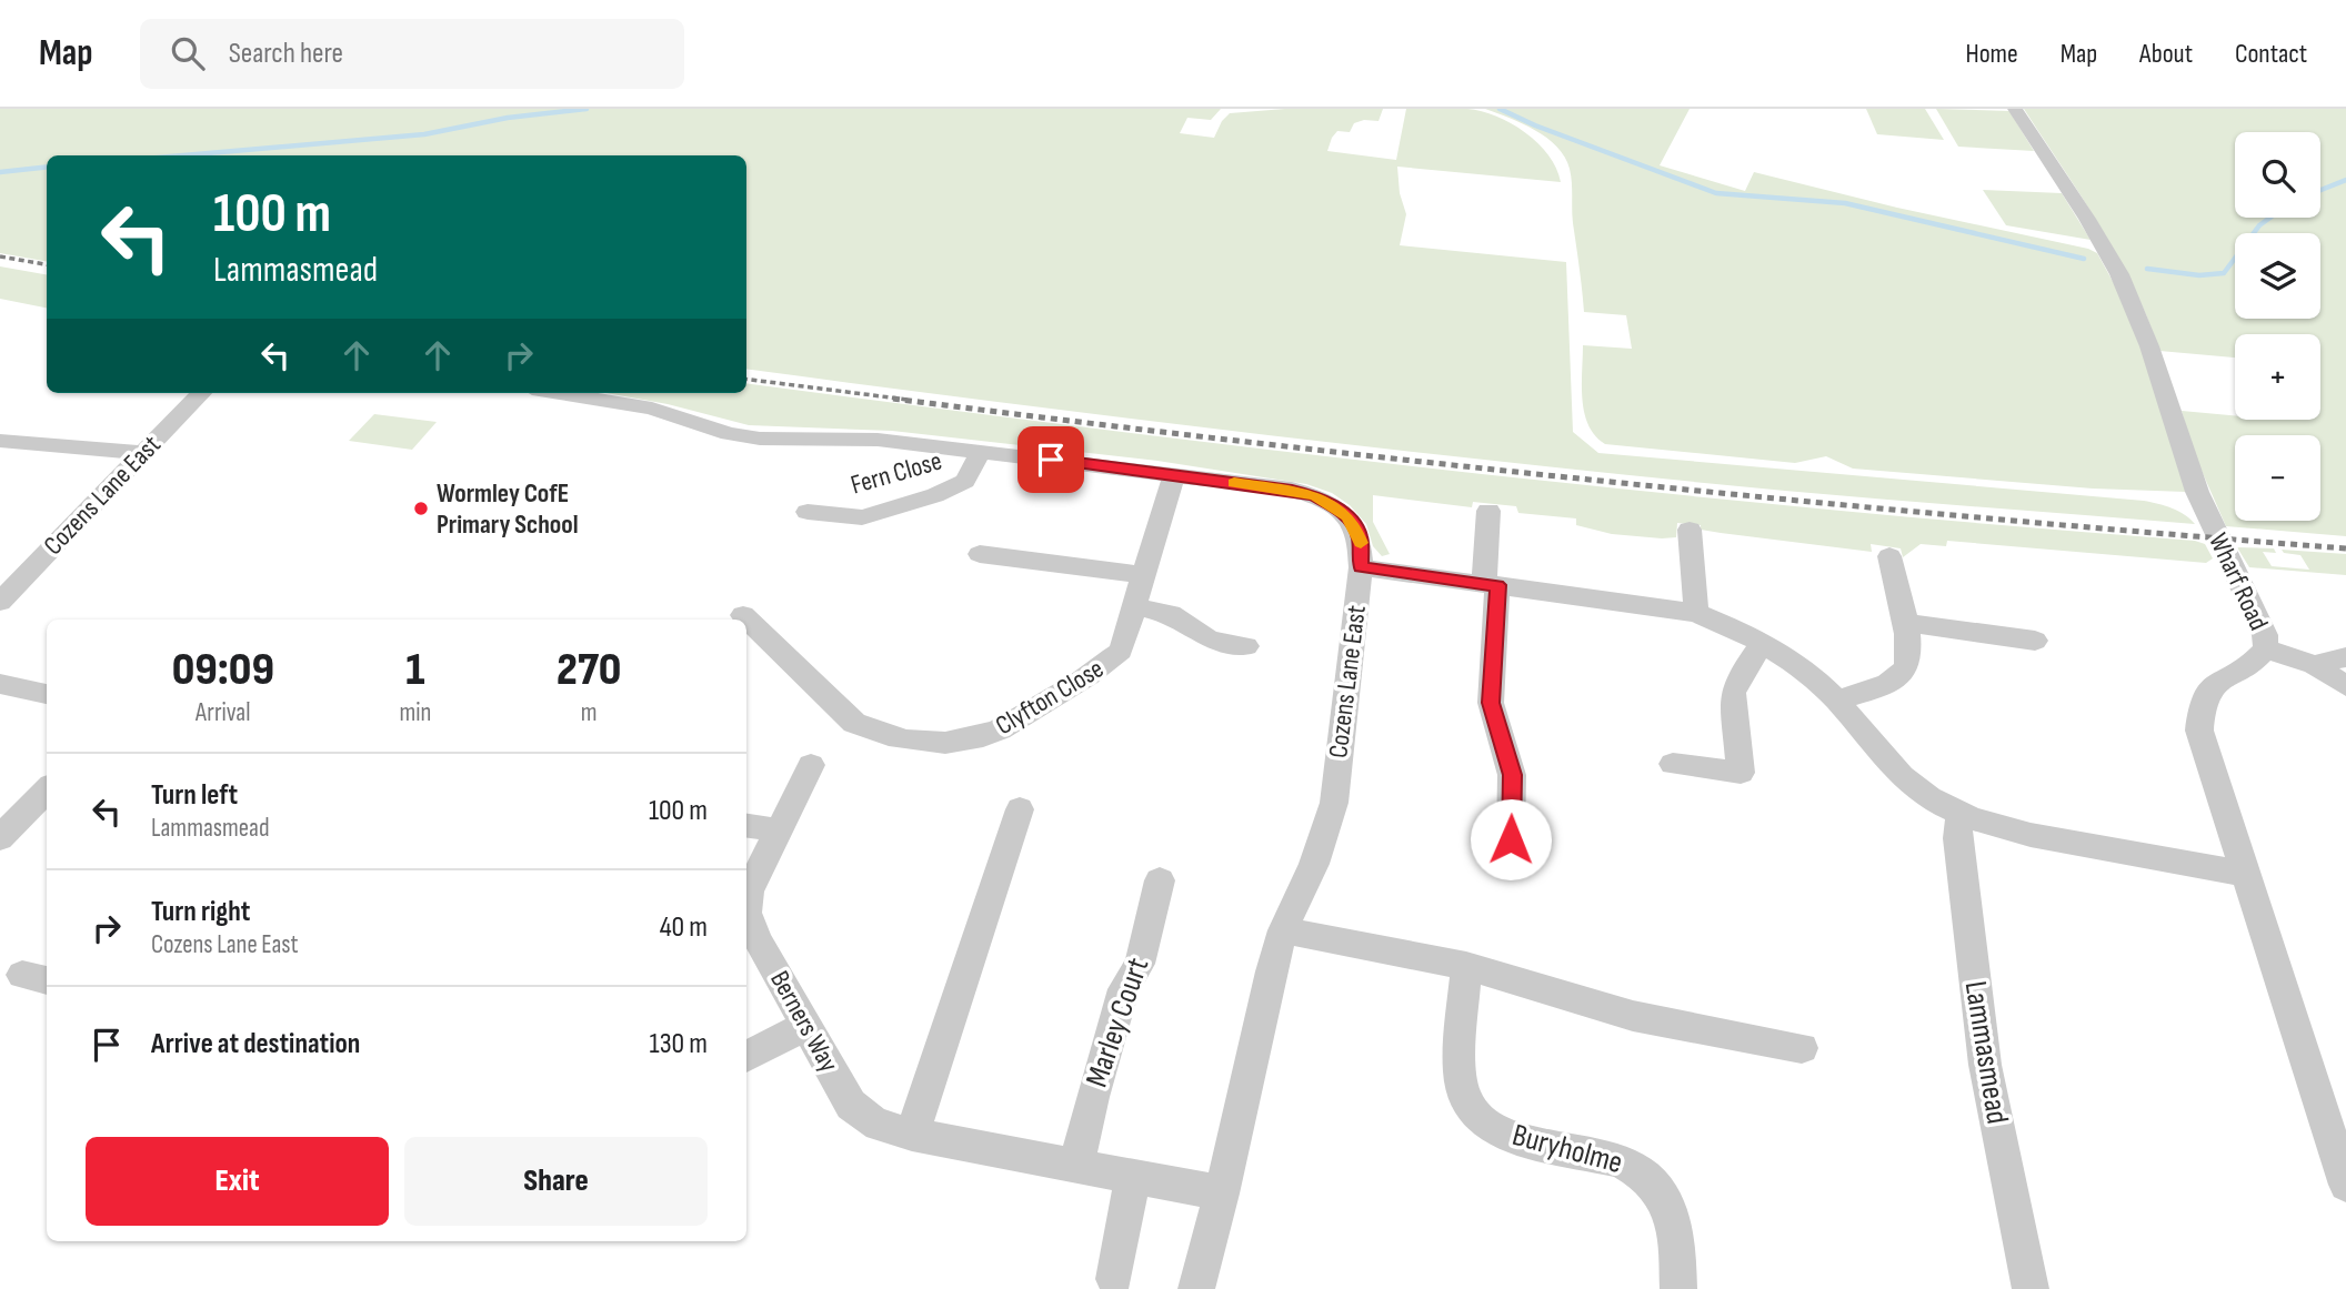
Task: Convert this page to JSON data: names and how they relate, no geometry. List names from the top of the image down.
{
  "streets": {
    "street": [
      "Fern Close",
      "Cozens Lane East",
      "Wharf Road",
      "Clyfton Close",
      "Berners Way",
      "Marley Court",
      "Lammasmead",
      "Buryholme"
    ]
  },
  "crossings": [
    ["Fern Close", "Cozens Lane East"],
    ["Cozens Lane East", "Clyfton Close"],
    ["Cozens Lane East", "Berners Way"],
    ["Berners Way", "Marley Court"]
  ],
  "places": ["Wormley CofE Primary School"],
  "page": {
    "header": "Map",
    "search": "Search here",
    "nav": [
      "Home",
      "Map",
      "About",
      "Contact"
    ],
    "map_buttons": ["+", "−"],
    "turn": ["100 m", "Lammasmead"],
    "eta": [
      "09:09",
      "Arrival",
      "1",
      "min",
      "270",
      "m"
    ],
    "list": [
      {
        "name": "Turn left",
        "note": "Lammasmead",
        "value": "100 m"
      },
      {
        "name": "Turn right",
        "note": "Cozens Lane East",
        "value": "40 m"
      },
      {
        "name": "Arrive at destination",
        "value": "130 m"
      }
    ],
    "buttons": ["Exit", "Share"]
  }
}
